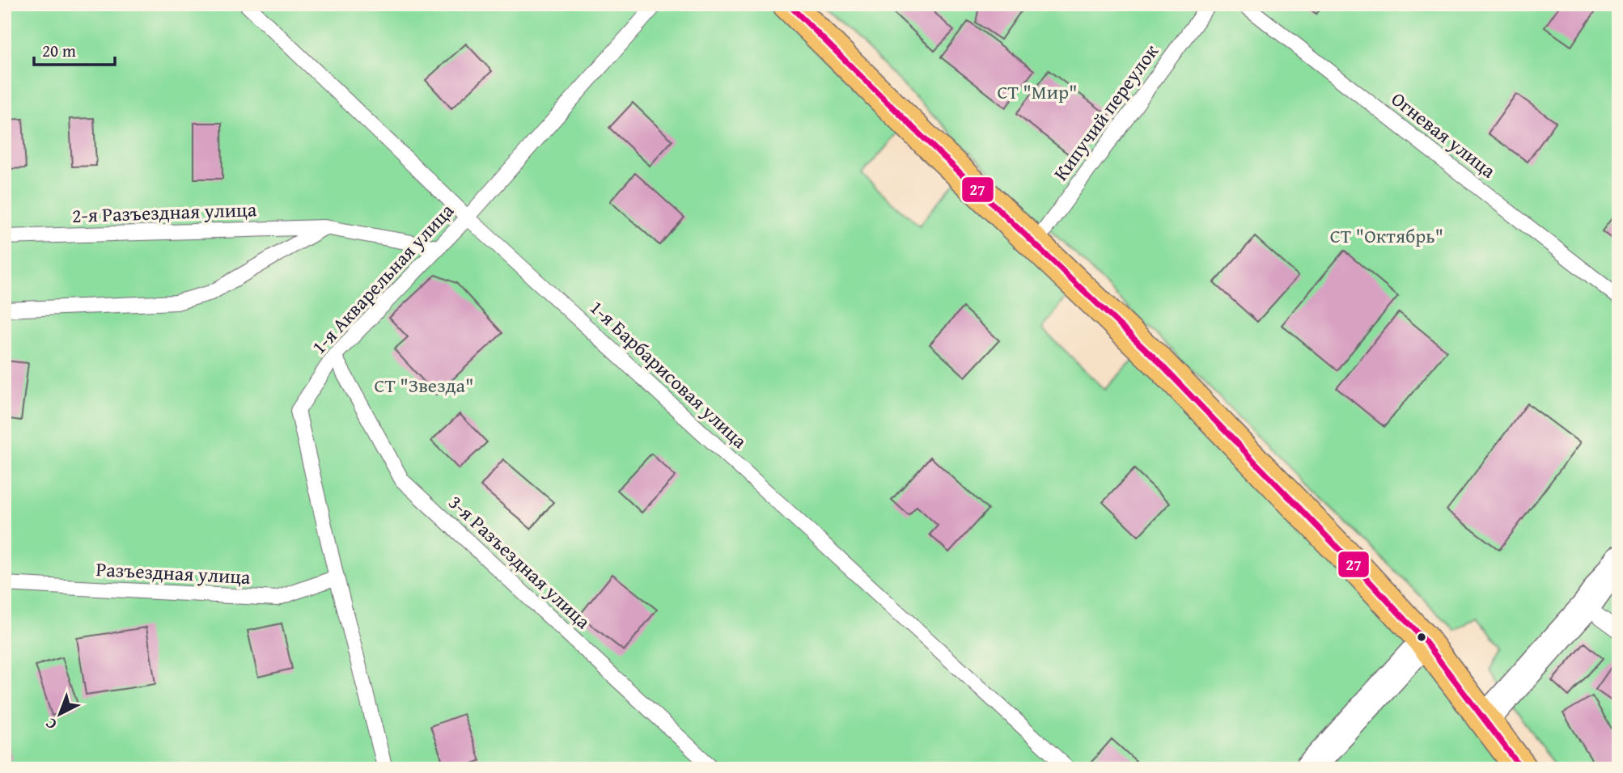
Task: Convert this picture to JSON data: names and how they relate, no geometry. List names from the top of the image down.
{
  "streets": {
    "lane": [
      "Кипучий переулок",
      "Огневая улица",
      "2-я Разъездная улица",
      "1-я Акварельная улица",
      "1-я Барбарисовая улица",
      "3-я Разъездная улица",
      "Разъездная улица"
    ]
  },
  "crossings": [
    ["2-я Разъездная улица", "1-я Акварельная улица"],
    ["1-я Акварельная улица", "1-я Барбарисовая улица"],
    ["1-я Акварельная улица", "3-я Разъездная улица"],
    ["1-я Акварельная улица", "Разъездная улица"]
  ],
  "parks": ["СТ \"Мир\"", "СТ \"Октябрь\"", "СТ \"Звезда\""],
  "lines": ["transit line 27"],
  "scale_bar": "20 m",
  "north": "bottom left"
}
